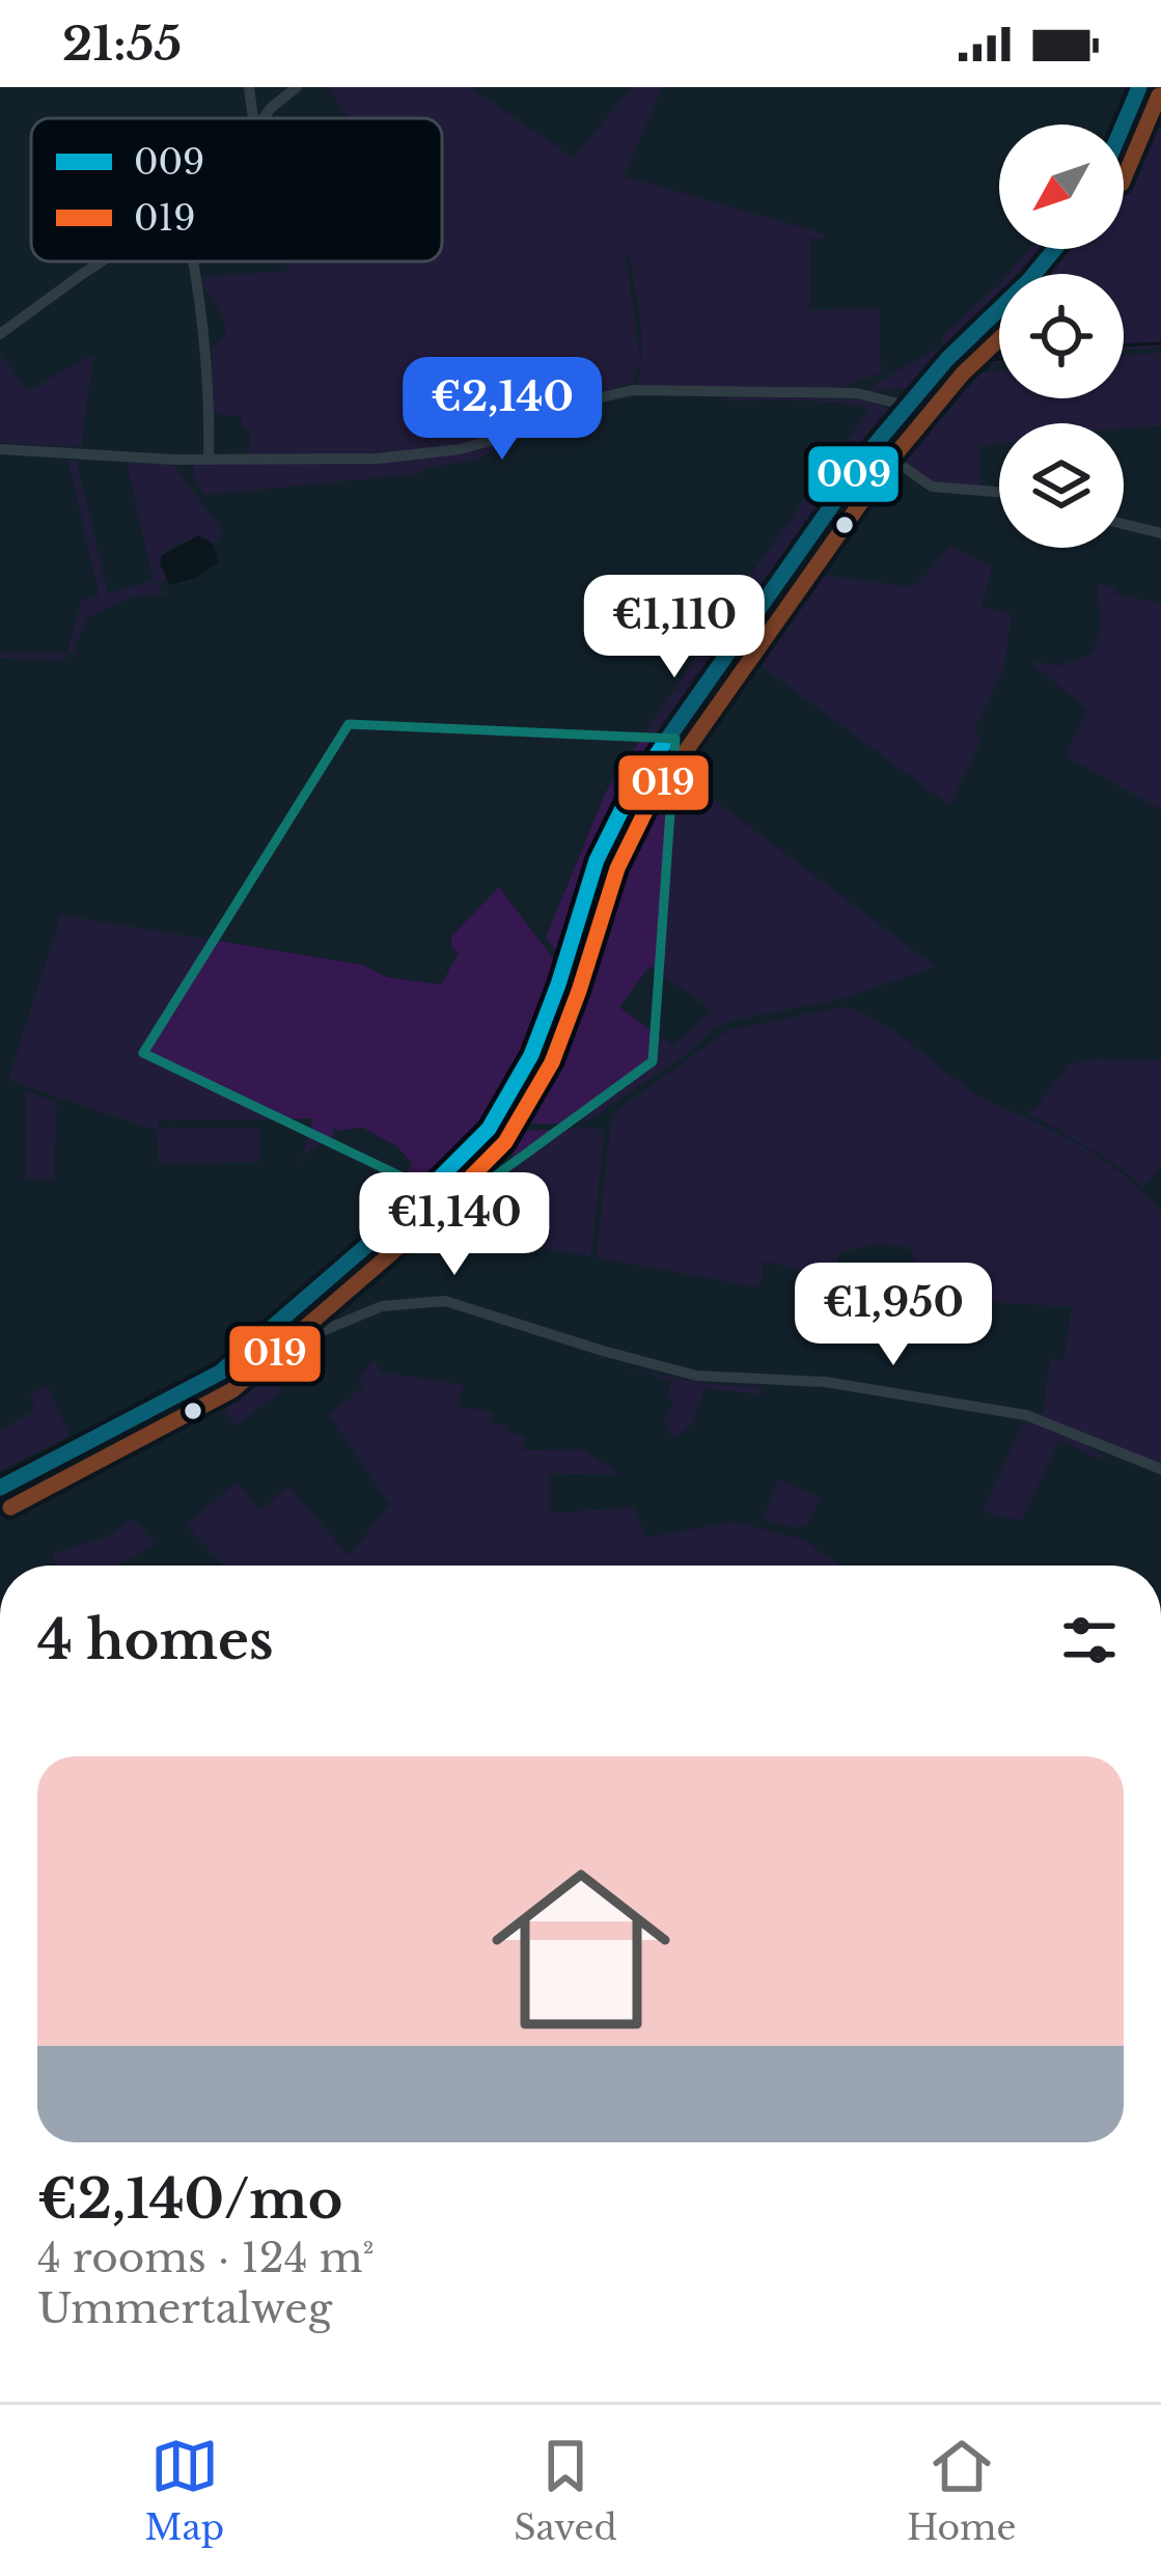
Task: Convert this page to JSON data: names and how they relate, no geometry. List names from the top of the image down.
{
  "lines": ["transit line 009", "transit line 019"],
  "legend": ["009", "019"],
  "north": "bottom left",
  "page": {
    "status": "21:55",
    "price": [
      "€2,140",
      "€1,110",
      "€1,140",
      "€1,950"
    ],
    "heading": "4 homes",
    "list": [
      {
        "name": "€2,140/mo",
        "note": "4 rooms · 124 m² · Ummertalweg"
      }
    ],
    "tabs": ["Map", "Saved", "Home"]
  }
}
